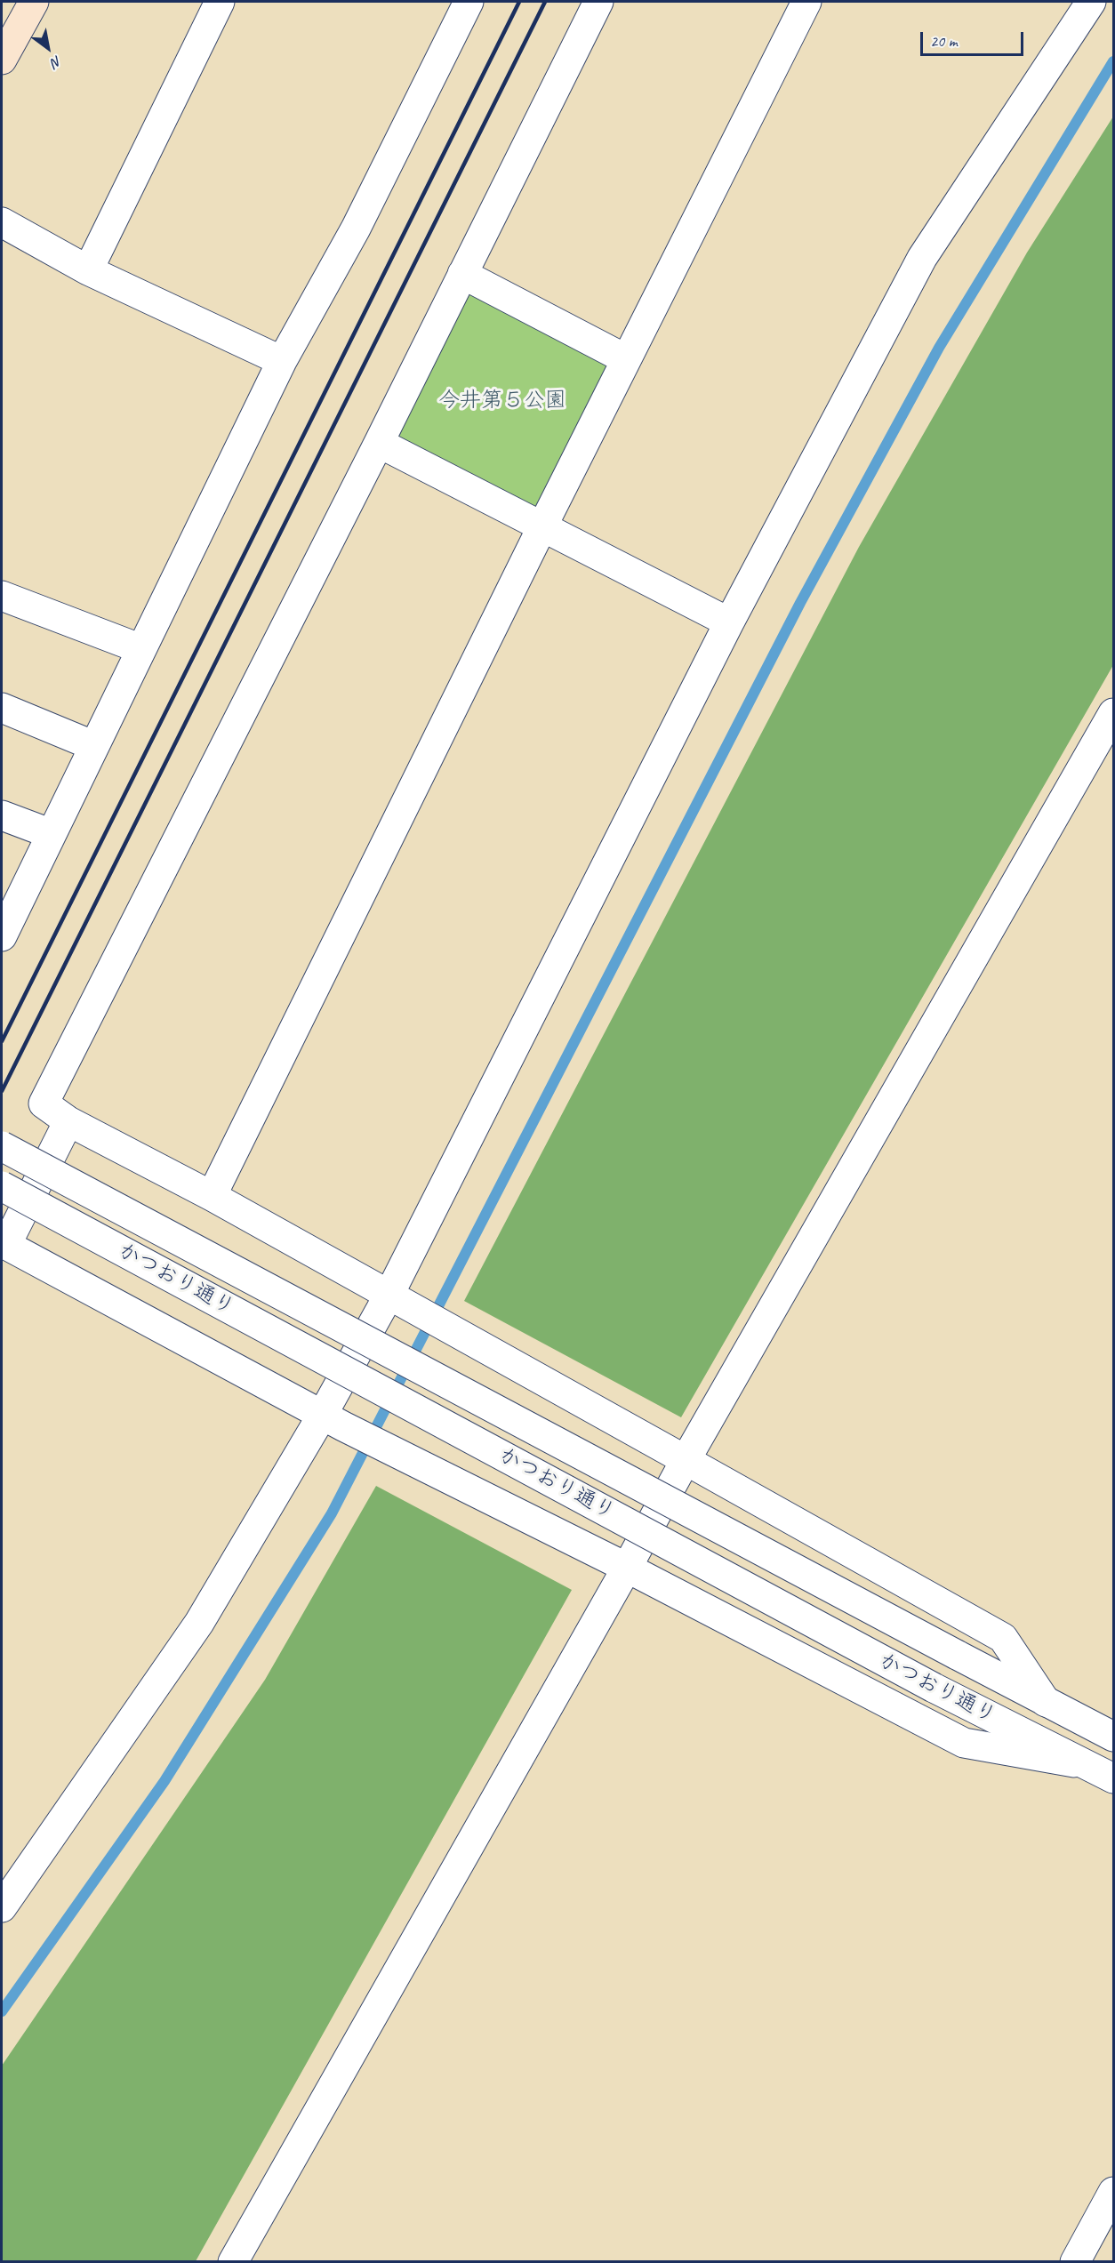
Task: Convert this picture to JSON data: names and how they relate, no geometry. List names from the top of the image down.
{
  "streets": {
    "street": ["かつおり通り"]
  },
  "parks": ["今井第５公園"],
  "scale_bar": "20 m",
  "north": "bottom right"
}
